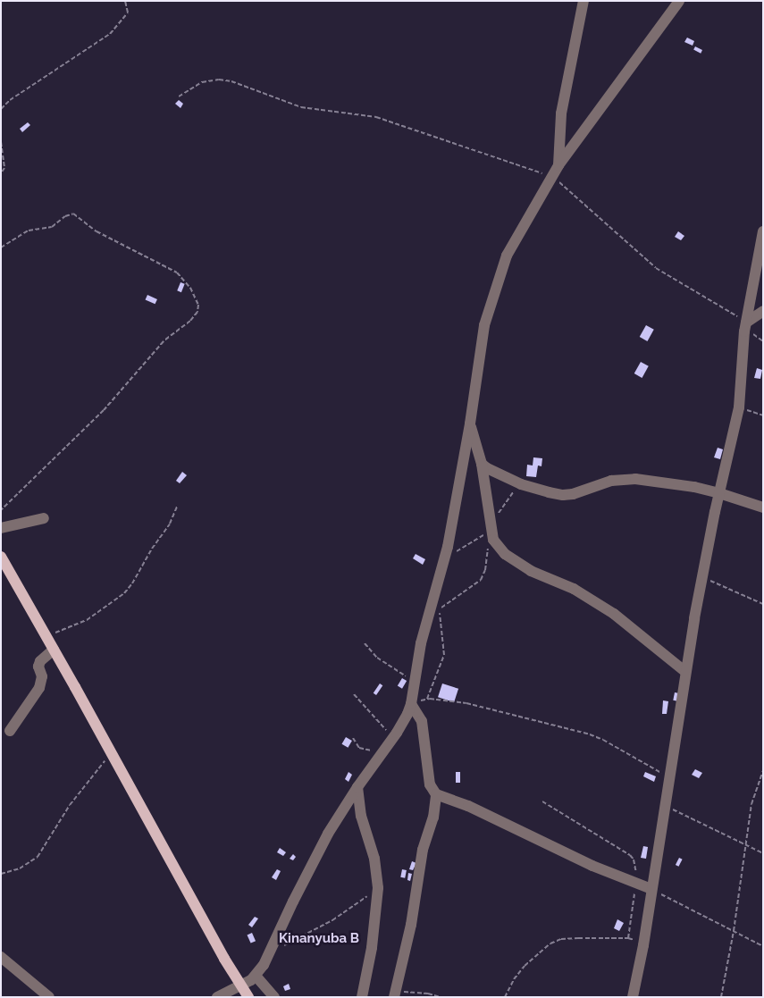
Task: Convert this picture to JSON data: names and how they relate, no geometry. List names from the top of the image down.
{
  "districts": ["Kinanyuba B"]
}
